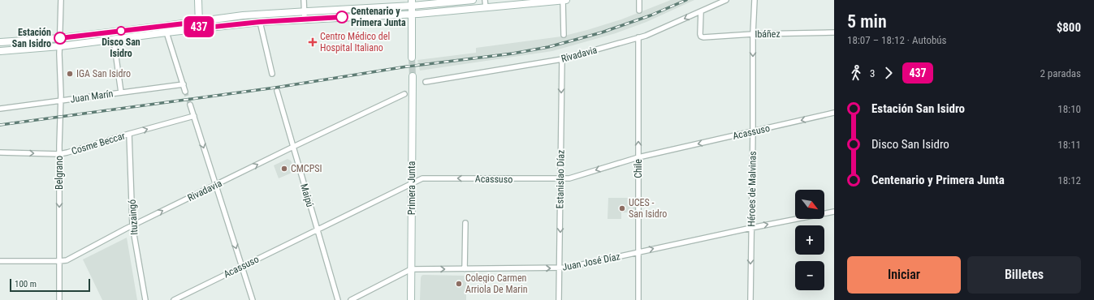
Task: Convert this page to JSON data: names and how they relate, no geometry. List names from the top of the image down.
{
  "streets": {
    "main road": ["Primera Junta"],
    "street": [
      "Ibáñez",
      "Rivadavia",
      "Juan Marín",
      "Acassuso",
      "Cosme Beccar",
      "Chile",
      "Belgrano",
      "Estanislao Díaz",
      "Héroes de Malvinas",
      "Maipú",
      "Ituzaingó",
      "Juan José Díaz"
    ]
  },
  "crossings": [
    ["Ibáñez", "Rivadavia"],
    ["Ibáñez", "Héroes de Malvinas"],
    ["Rivadavia", "Chile"],
    ["Rivadavia", "Belgrano"],
    ["Rivadavia", "Estanislao Díaz"],
    ["Rivadavia", "Maipú"],
    ["Rivadavia", "Ituzaingó"],
    ["Juan Marín", "Belgrano"],
    ["Acassuso", "Chile"],
    ["Acassuso", "Estanislao Díaz"],
    ["Acassuso", "Primera Junta"],
    ["Acassuso", "Héroes de Malvinas"],
    ["Acassuso", "Maipú"],
    ["Cosme Beccar", "Belgrano"],
    ["Cosme Beccar", "Ituzaingó"],
    ["Chile", "Juan José Díaz"],
    ["Estanislao Díaz", "Juan José Díaz"],
    ["Primera Junta", "Juan José Díaz"],
    ["Héroes de Malvinas", "Juan José Díaz"]
  ],
  "one_way": [
    "Acassuso",
    "Cosme Beccar",
    "Chile",
    "Belgrano",
    "Estanislao Díaz",
    "Héroes de Malvinas",
    "Juan José Díaz"
  ],
  "places": {
    "other": [
      "Centenario y Primera Junta",
      "Disco San Isidro",
      "Estación San Isidro",
      "IGA San Isidro",
      "CMCPSI",
      "UCES - San Isidro",
      "Colegio Carmen Arriola De Marin"
    ],
    "health": ["Centro Médico del Hospital Italiano"]
  },
  "lines": ["bus line 437"],
  "scale_bar": "100 m",
  "north": "bottom right",
  "page": {
    "on_map": "437",
    "heading": ["5 min", "18:07 – 18:12 · Autobús", "$800"],
    "legs": ["3", "437", "2 paradas"],
    "list": [
      {
        "name": "Estación San Isidro",
        "value": "18:10"
      },
      {
        "name": "Disco San Isidro",
        "value": "18:11"
      },
      {
        "name": "Centenario y Primera Junta",
        "value": "18:12"
      }
    ],
    "map_buttons": ["+", "−"],
    "buttons": ["Iniciar", "Billetes"],
    "scale": "100 m"
  }
}
